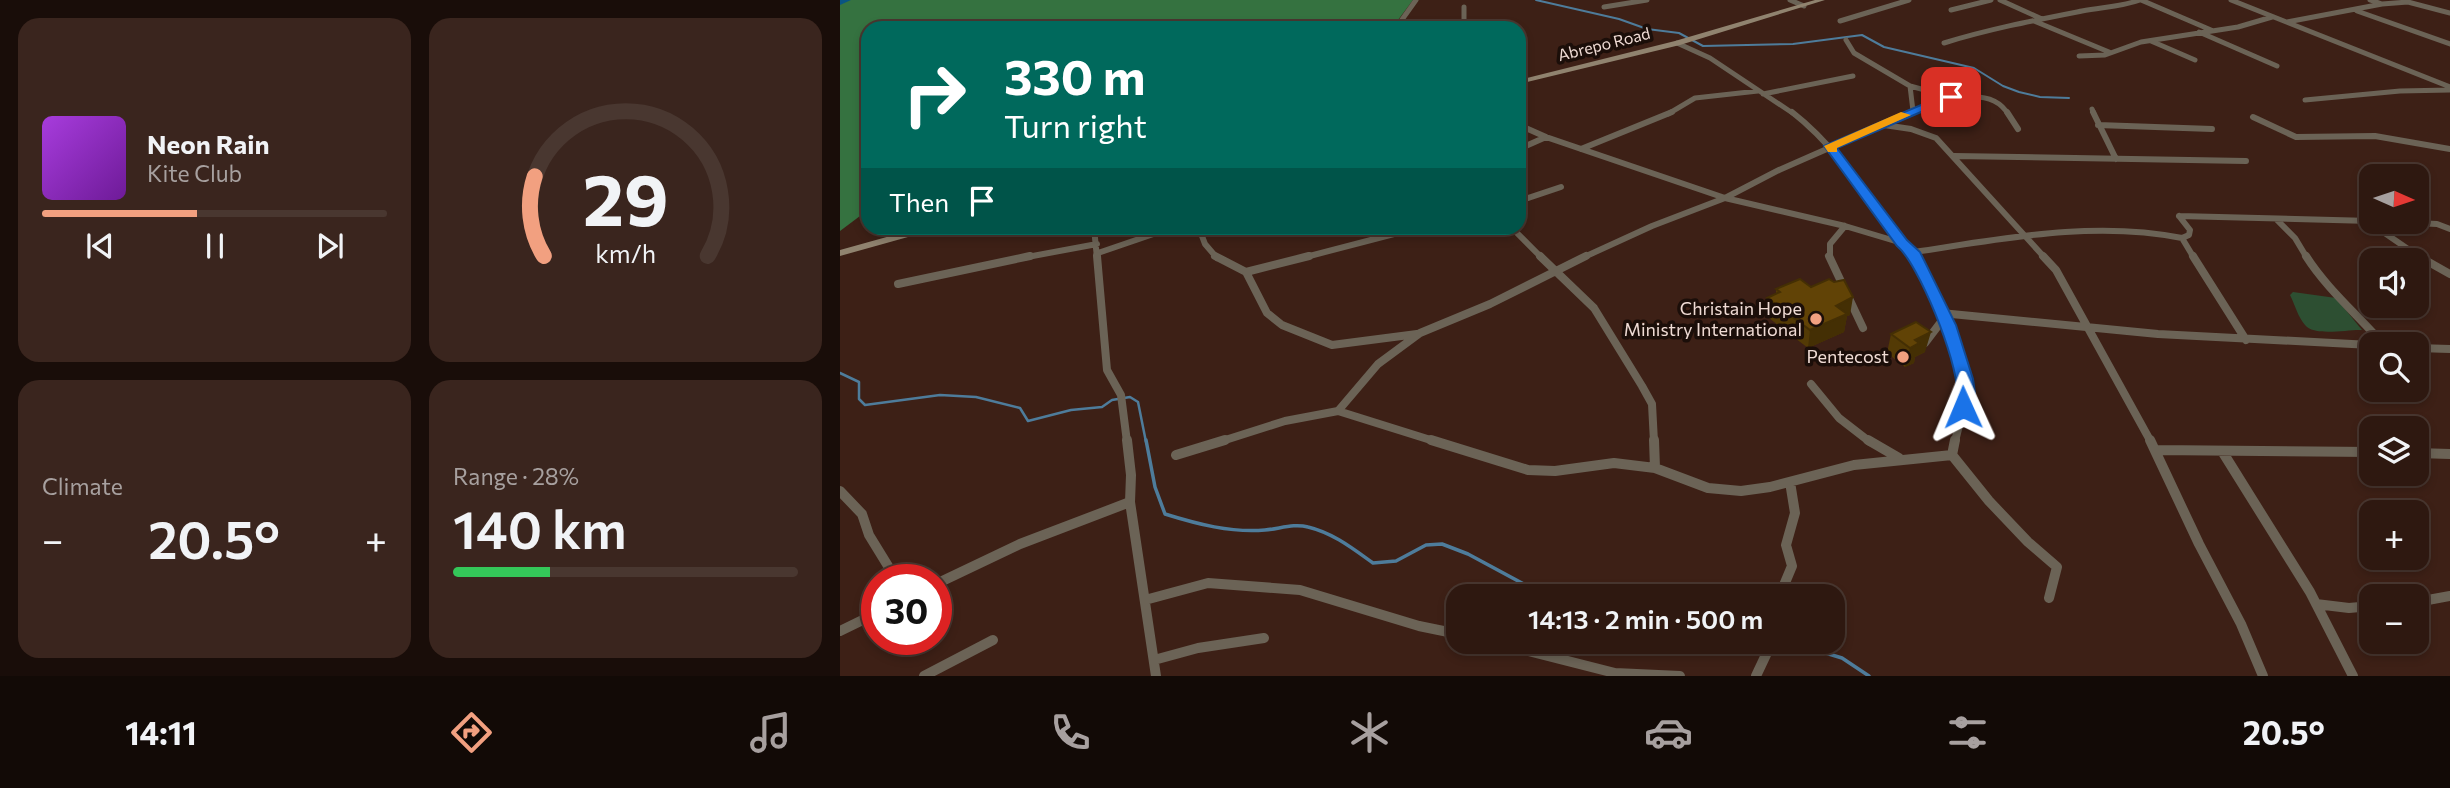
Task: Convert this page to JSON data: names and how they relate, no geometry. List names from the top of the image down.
{
  "streets": {
    "main road": ["Abrepo Road"]
  },
  "places": ["Christain Hope Ministry International", "Pentecost"],
  "north": "right",
  "page": {
    "turn": ["330 m", "Turn right"],
    "song": ["Neon Rain", "Kite Club"],
    "map_buttons": ["+", "−"],
    "then": "Then",
    "tile": [
      "Climate",
      ["Range · 28%", "140 km"]
    ],
    "heat": ["−", "20.5°", "+"],
    "limit": "30",
    "trip": "14:13 · 2 min · 500 m",
    "tabs": ["14:11", "20.5°"],
    "gauge": ["29", "km/h"]
  }
}
